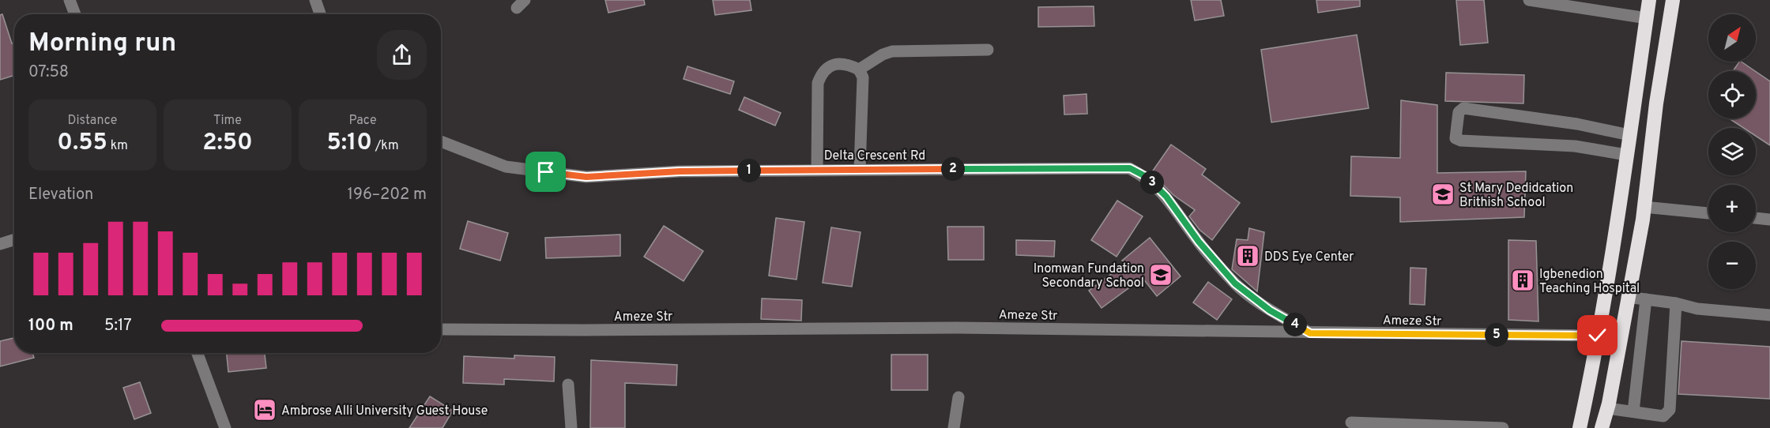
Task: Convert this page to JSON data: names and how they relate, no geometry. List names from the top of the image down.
{
  "streets": {
    "street": ["Delta Crescent Rd", "Ameze Str"]
  },
  "crossings": [
    ["Delta Crescent Rd", "Ameze Str"]
  ],
  "places": {
    "school or university": ["St Mary Dedidcation Brithish School", "Inomwan Fundation Secondary School"],
    "building": ["DDS Eye Center", "Igbenedion Teaching Hospital"],
    "hotel": ["Ambrose Alli University Guest House"]
  },
  "north": "top right",
  "page": {
    "map_buttons": ["+", "−"],
    "heading": ["Morning run", "07:58"],
    "stats": [
      ["Distance", "0.55 km"],
      ["Time", "2:50"],
      ["Pace", "5:10 /km"]
    ],
    "pins": [
      "2",
      "1",
      "3",
      "4",
      "5"
    ],
    "chart": ["Elevation", "196–202 m"],
    "list": [
      {
        "name": "100 m",
        "note": "5:17"
      }
    ]
  }
}
